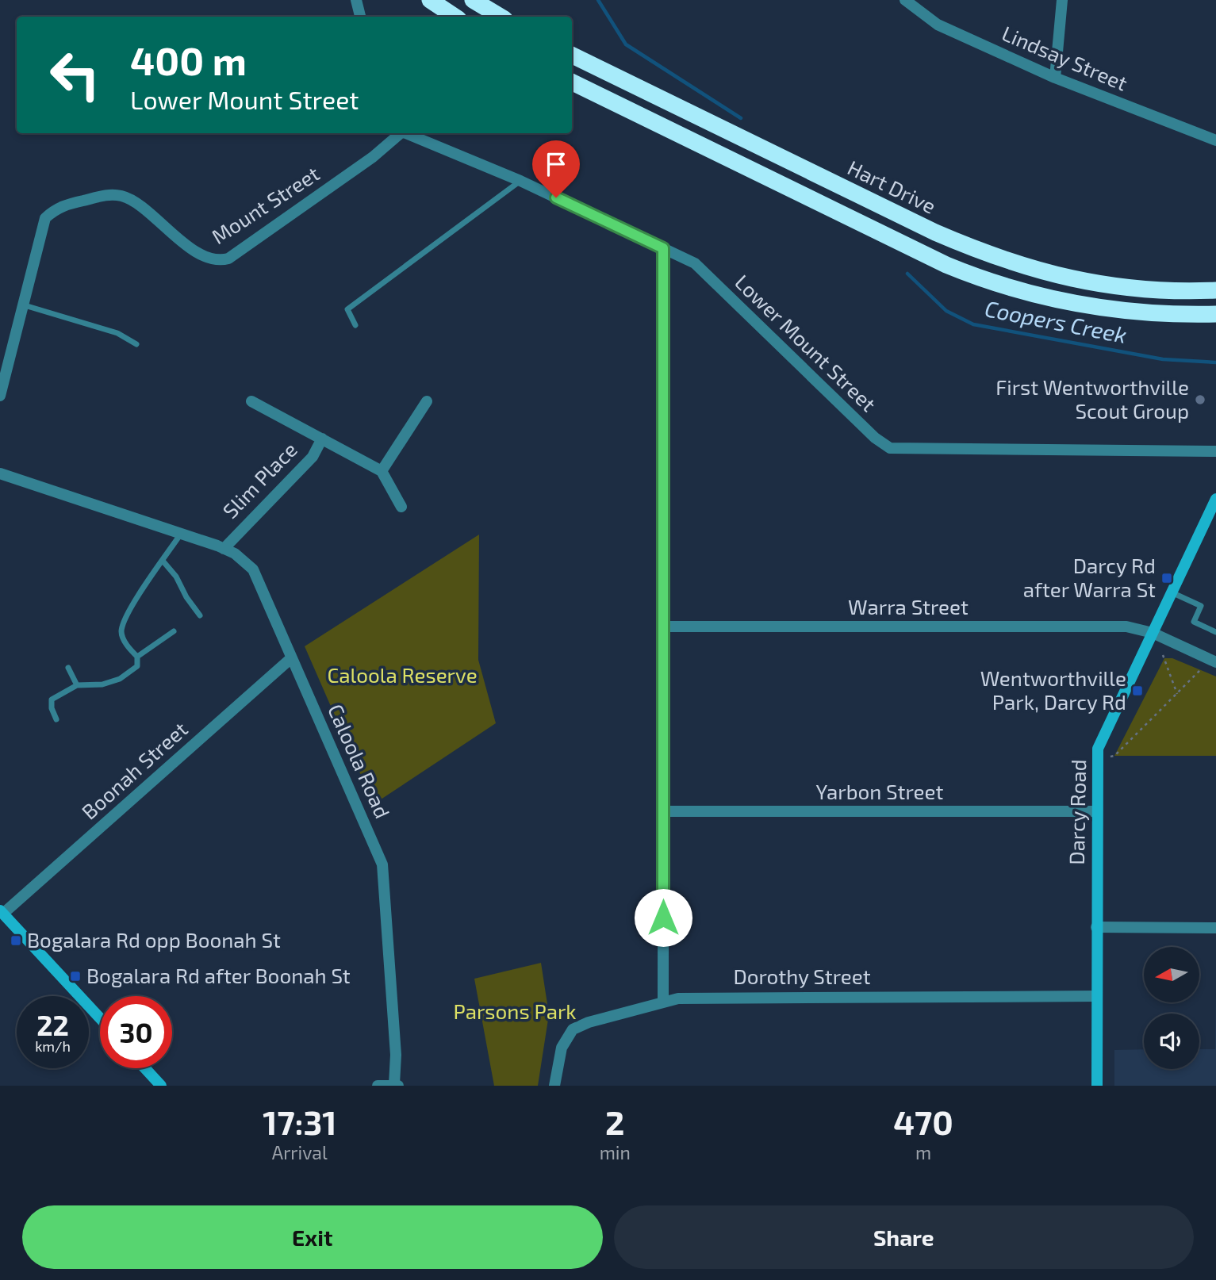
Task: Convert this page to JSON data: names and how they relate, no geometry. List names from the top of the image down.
{
  "streets": {
    "highway": ["Hart Drive"],
    "street": [
      "Lindsay Street",
      "Mount Street",
      "Lower Mount Street",
      "Slim Place",
      "Warra Street",
      "Caloola Road",
      "Boonah Street",
      "Yarbon Street",
      "Darcy Road",
      "Dorothy Street"
    ]
  },
  "crossings": [
    ["Slim Place", "Caloola Road"],
    ["Warra Street", "Darcy Road"],
    ["Caloola Road", "Boonah Street"],
    ["Yarbon Street", "Darcy Road"],
    ["Darcy Road", "Dorothy Street"]
  ],
  "water": ["Coopers Creek"],
  "parks": ["Caloola Reserve", "Parsons Park"],
  "places": {
    "other": ["First Wentworthville Scout Group"],
    "transit": [
      "Darcy Rd after Warra St",
      "Wentworthville Park, Darcy Rd",
      "Bogalara Rd opp Boonah St",
      "Bogalara Rd after Boonah St"
    ]
  },
  "north": "left",
  "page": {
    "turn": ["400 m", "Lower Mount Street"],
    "speed": "22 km/h",
    "limit": "30",
    "eta": [
      "17:31",
      "Arrival",
      "2",
      "min",
      "470",
      "m"
    ],
    "buttons": ["Exit", "Share"]
  }
}
